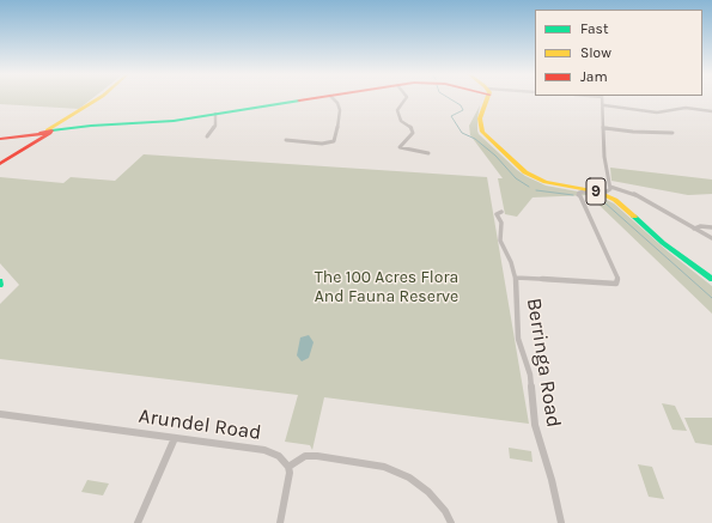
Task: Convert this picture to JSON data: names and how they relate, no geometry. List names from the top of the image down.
{
  "streets": {
    "main road": ["9"],
    "street": ["Berringa Road", "Arundel Road"]
  },
  "parks": ["The 100 Acres Flora And Fauna Reserve"],
  "legend": ["Fast", "Slow", "Jam"]
}
